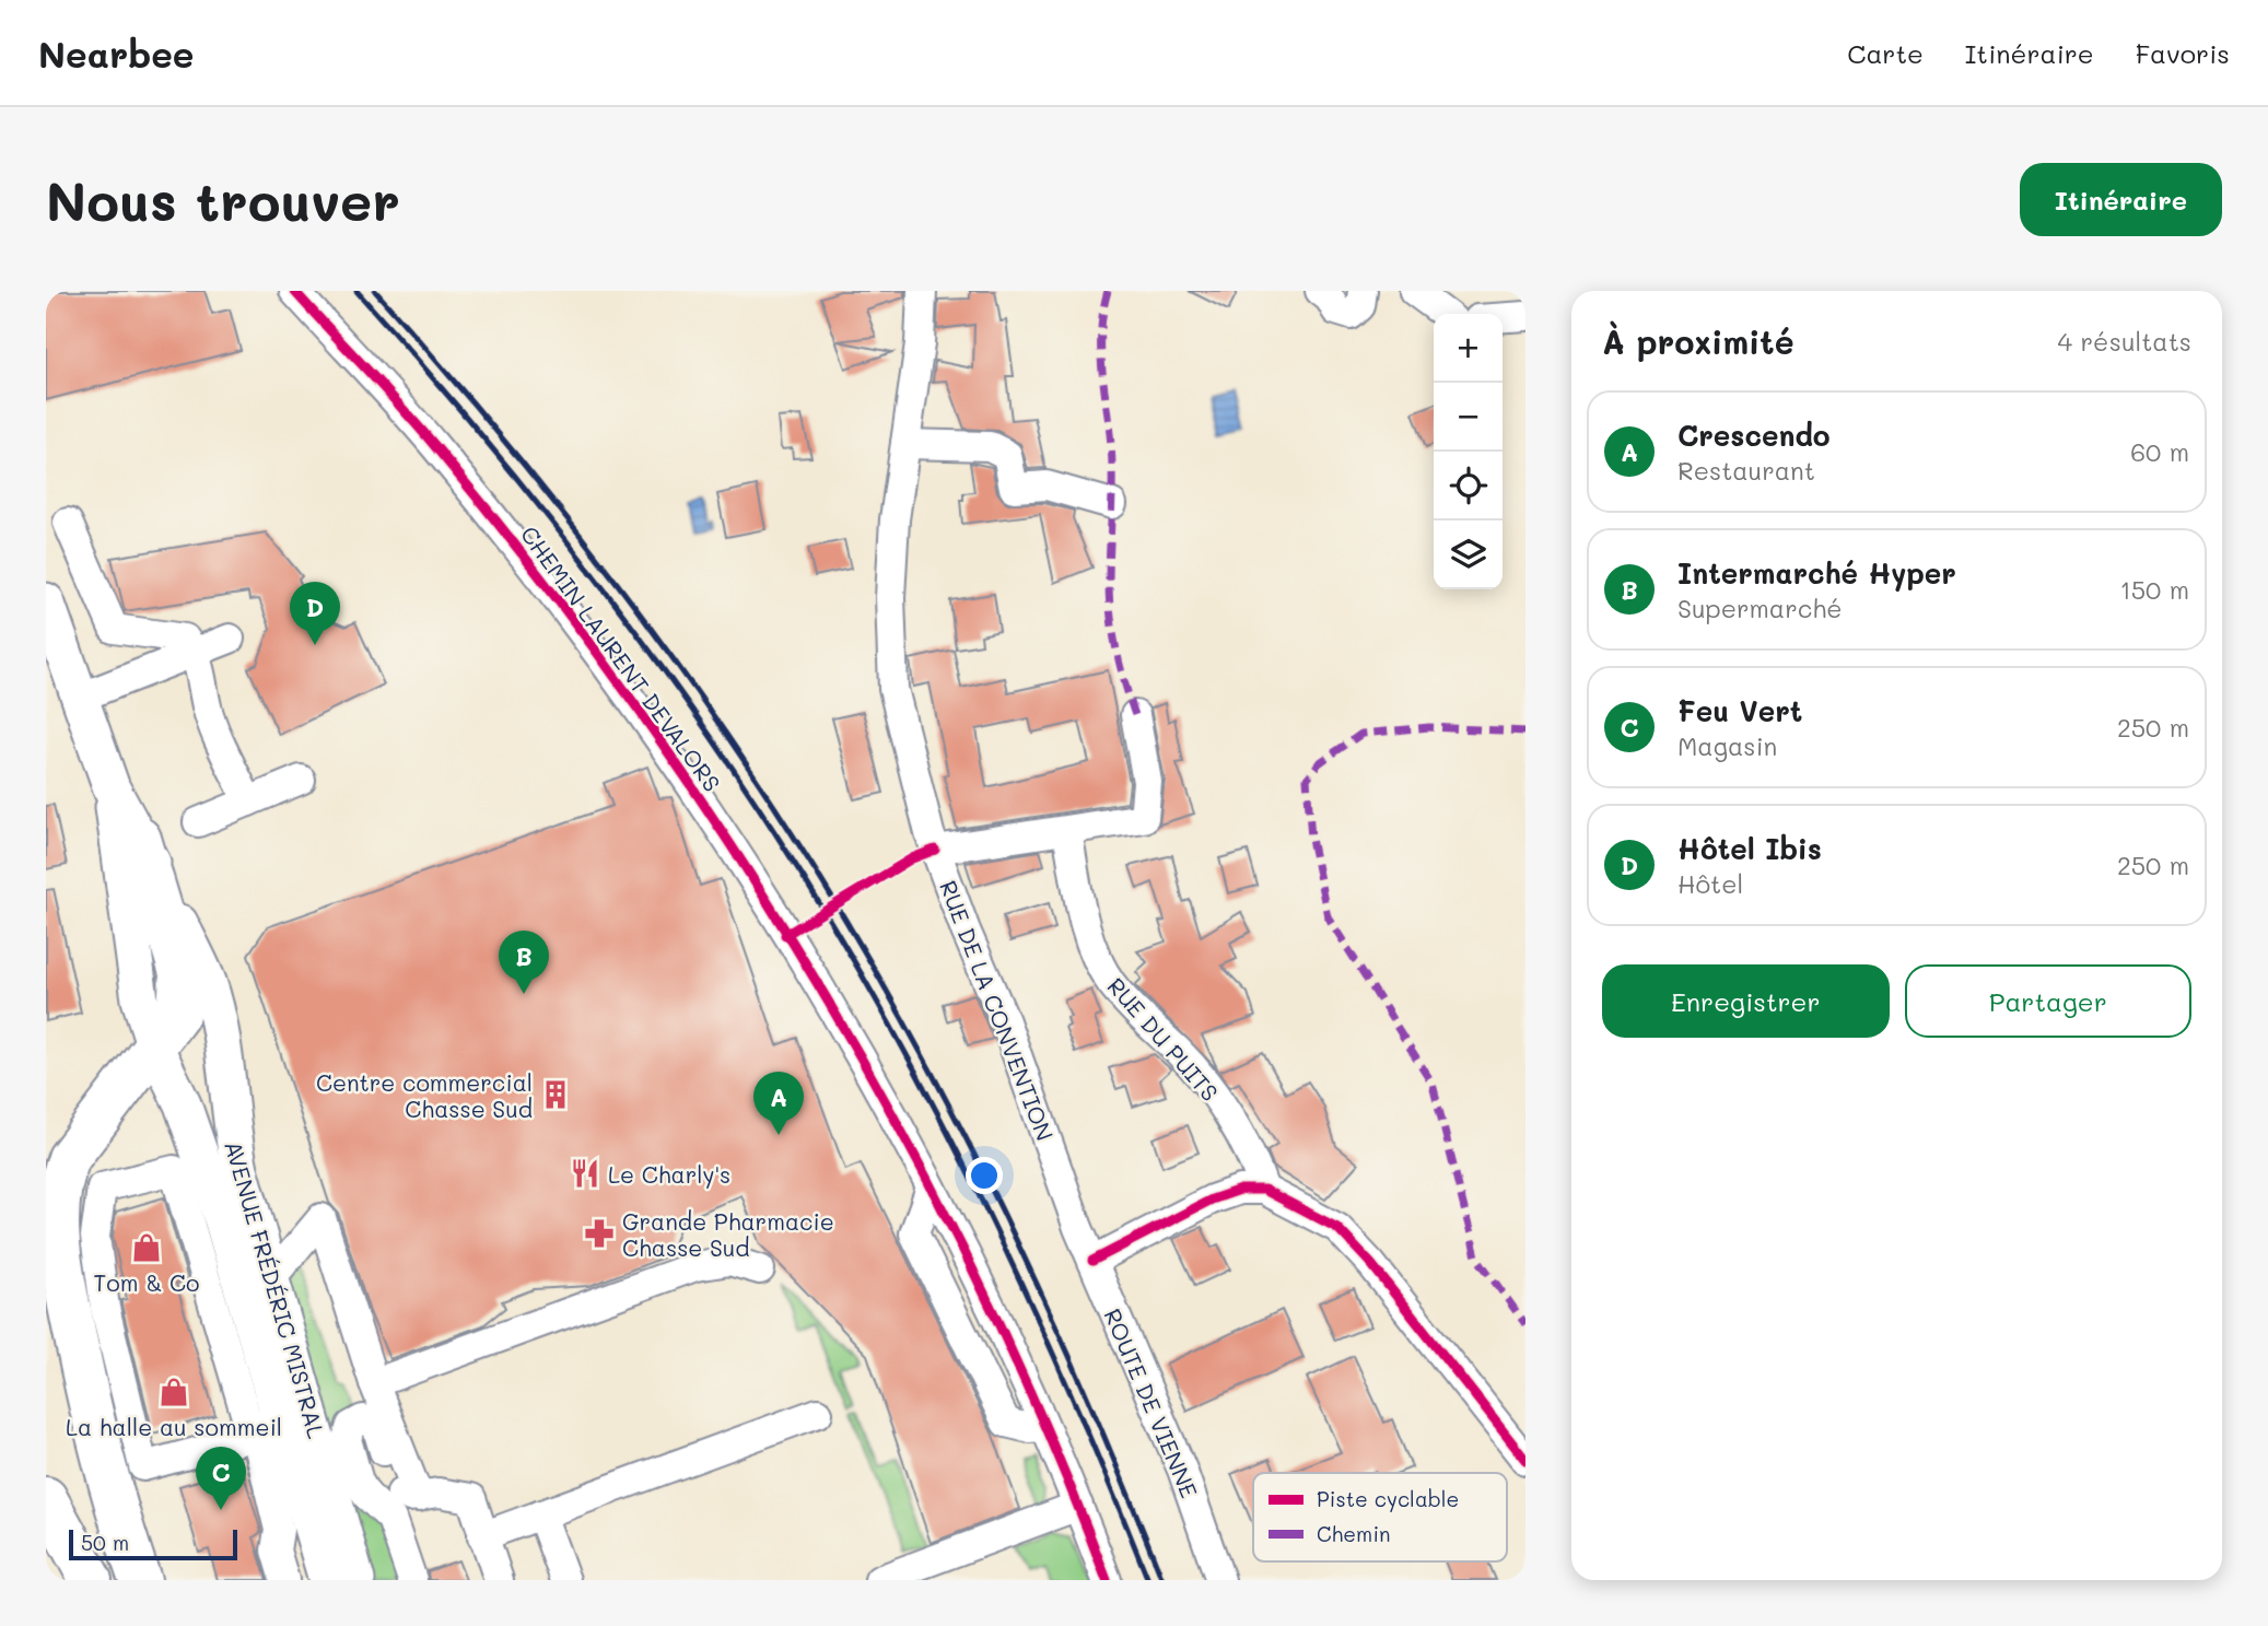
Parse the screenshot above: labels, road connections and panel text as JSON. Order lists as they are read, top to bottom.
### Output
{
  "streets": {
    "main road": ["AVENUE FRÉDÉRIC MISTRAL"],
    "street": [
      "CHEMIN LAURENT DEVALORS",
      "RUE DE LA CONVENTION",
      "RUE DU PUITS",
      "ROUTE DE VIENNE"
    ]
  },
  "crossings": [
    ["RUE DE LA CONVENTION", "ROUTE DE VIENNE"]
  ],
  "places": {
    "building": ["Centre commercial Chasse Sud"],
    "restaurant": ["Le Charly's"],
    "pharmacy": ["Grande Pharmacie Chasse Sud"],
    "shop": ["Tom & Co", "La halle au sommeil"]
  },
  "legend": ["Piste cyclable", "Chemin"],
  "scale_bar": "50 m",
  "page": {
    "header": "Nearbee",
    "nav": ["Carte", "Itinéraire", "Favoris"],
    "buttons": [
      "Itinéraire",
      ["Enregistrer", "Partager"]
    ],
    "title": "Nous trouver",
    "heading": ["À proximité", "4 résultats"],
    "map_buttons": ["+", "−"],
    "list": [
      {
        "mark": "A",
        "name": "Crescendo",
        "note": "Restaurant",
        "value": "60 m"
      },
      {
        "mark": "B",
        "name": "Intermarché Hyper",
        "note": "Supermarché",
        "value": "150 m"
      },
      {
        "mark": "C",
        "name": "Feu Vert",
        "note": "Magasin",
        "value": "250 m"
      },
      {
        "mark": "D",
        "name": "Hôtel Ibis",
        "note": "Hôtel",
        "value": "250 m"
      }
    ],
    "pins": [
      "D",
      "B",
      "A",
      "C"
    ],
    "scale": "50 m"
  }
}
